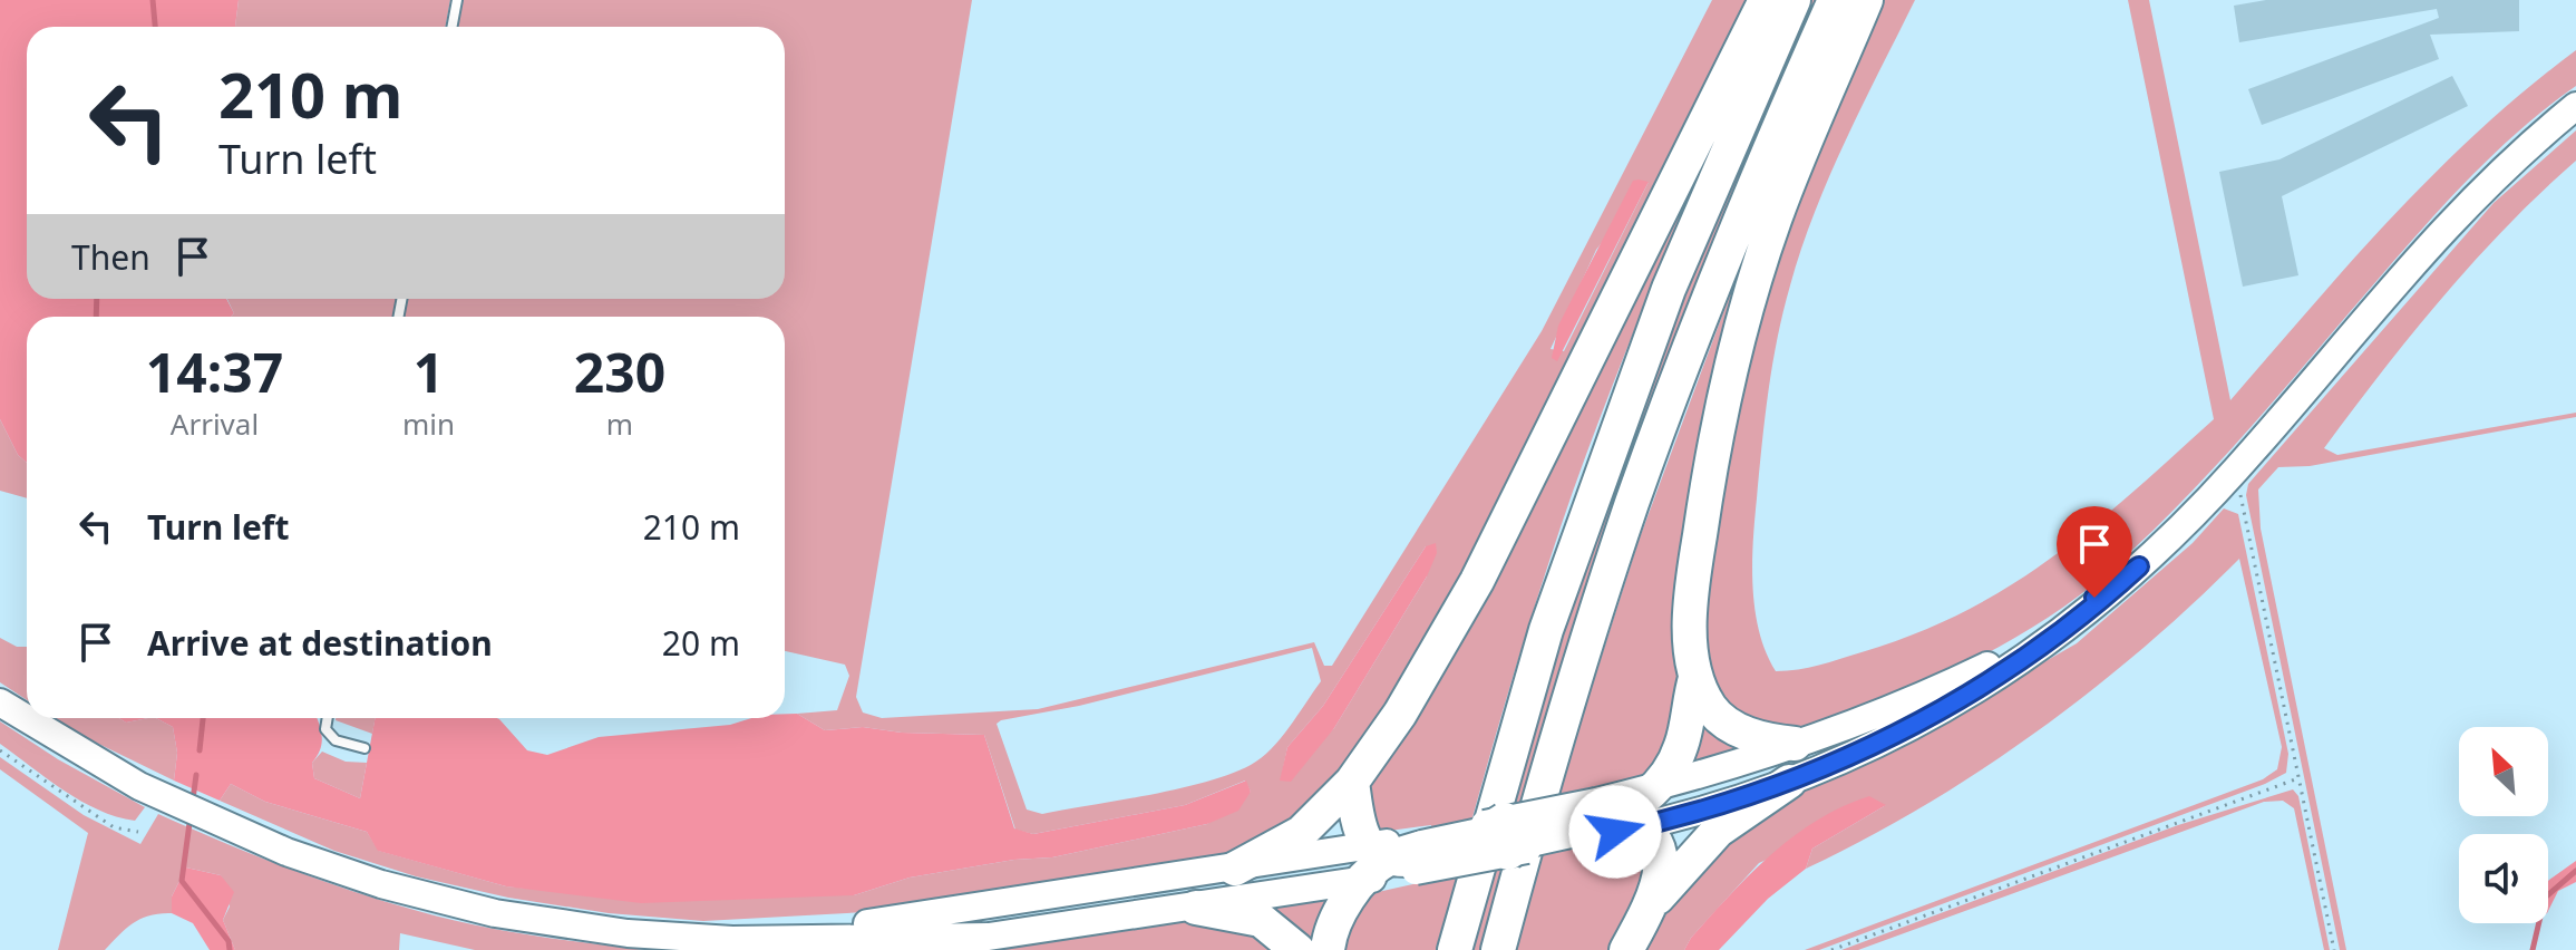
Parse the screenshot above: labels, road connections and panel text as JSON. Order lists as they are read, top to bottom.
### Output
{
  "north": "top left",
  "page": {
    "turn": ["210 m", "Turn left"],
    "then": "Then",
    "eta": [
      "14:37",
      "Arrival",
      "1",
      "min",
      "230",
      "m"
    ],
    "list": [
      {
        "name": "Turn left",
        "value": "210 m"
      },
      {
        "name": "Arrive at destination",
        "value": "20 m"
      }
    ]
  }
}
